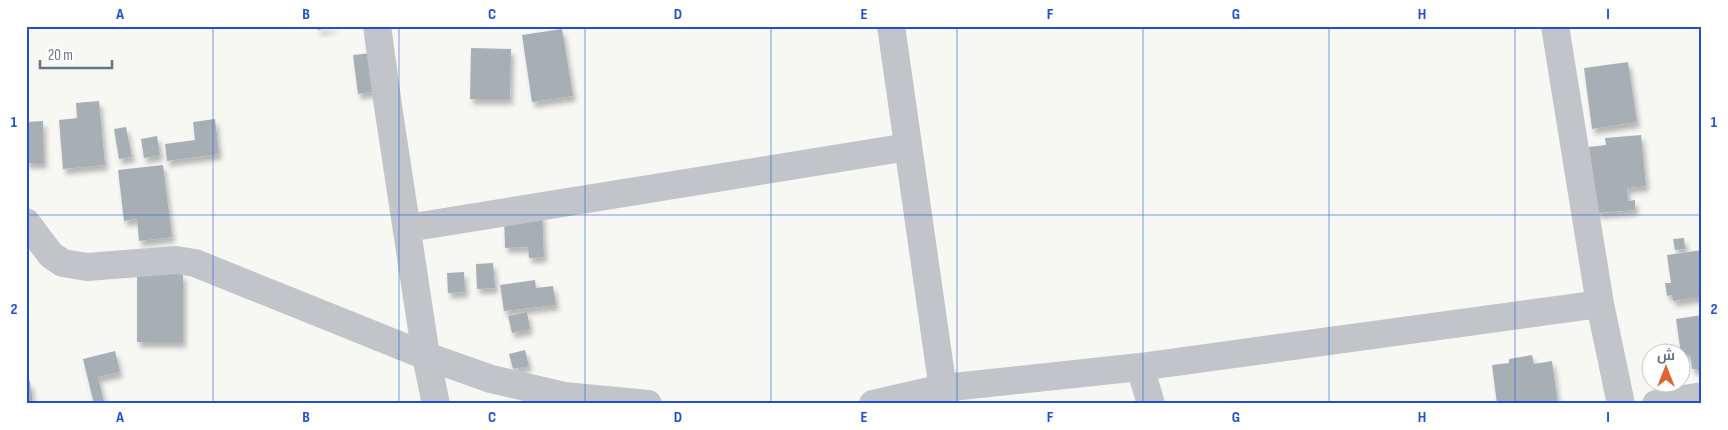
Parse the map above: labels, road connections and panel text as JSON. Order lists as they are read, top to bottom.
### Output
{
  "scale_bar": "20 m",
  "north": "top",
  "grid": {
    "columns": [
      "A",
      "B",
      "C",
      "D",
      "E",
      "F",
      "G",
      "H",
      "I"
    ],
    "rows": ["1", "2"]
  }
}
